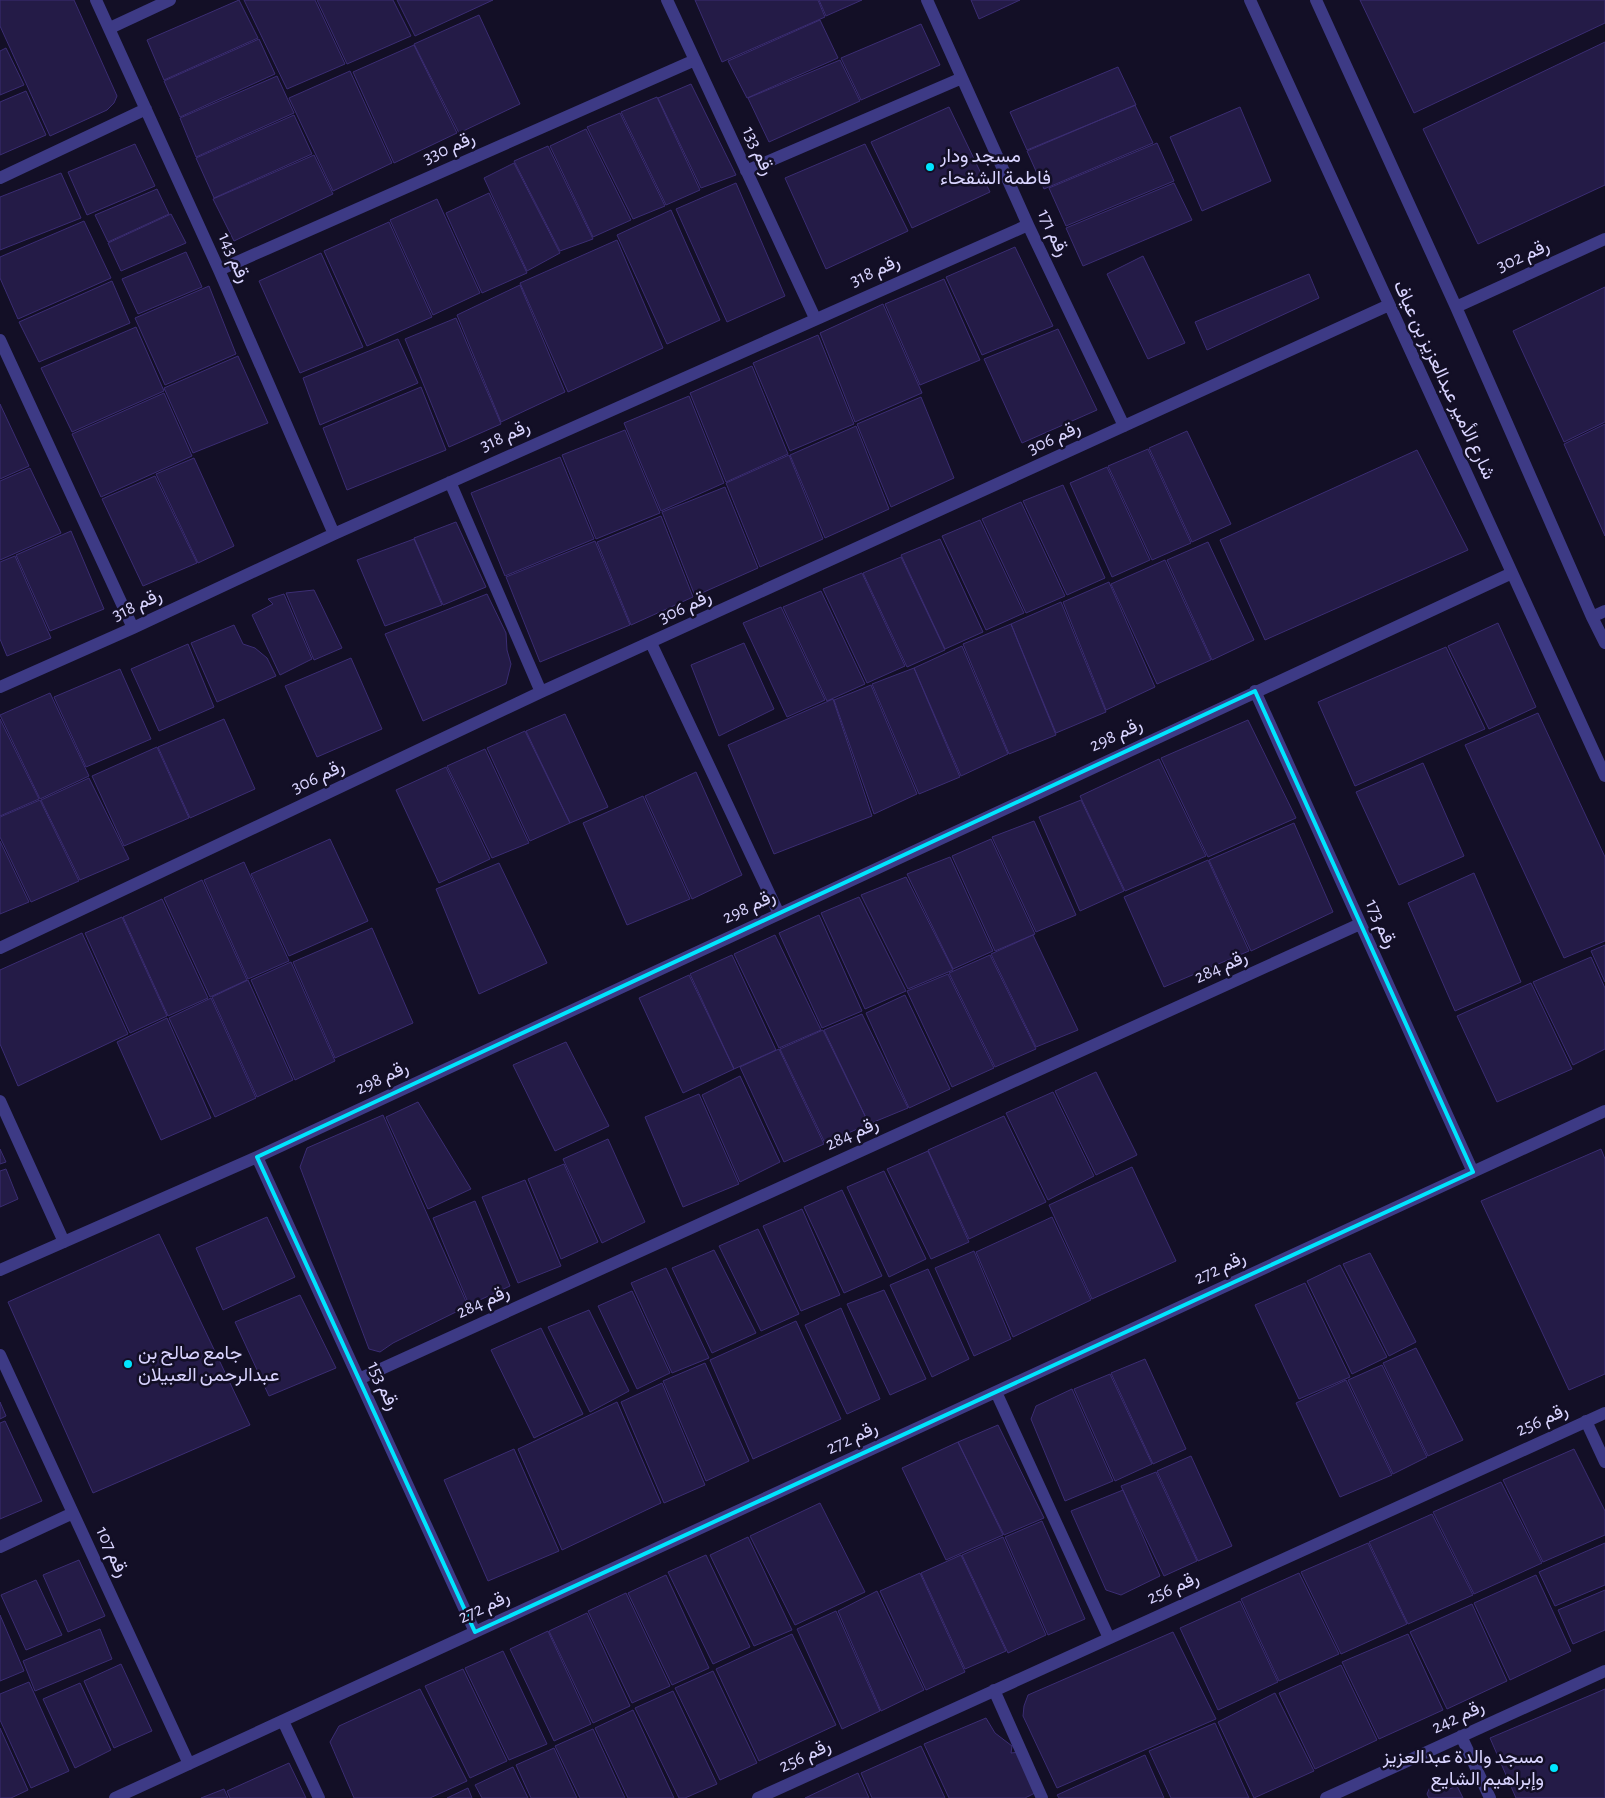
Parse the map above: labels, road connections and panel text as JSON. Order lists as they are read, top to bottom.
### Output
{
  "streets": {
    "street": [
      "رقم 330",
      "رقم 133",
      "رقم 171",
      "رقم 302",
      "رقم 143",
      "رقم 318",
      "شارع الأمير عبدالعزيز بن عياف",
      "رقم 306",
      "رقم 298",
      "رقم 173",
      "رقم 284",
      "رقم 272",
      "رقم 153",
      "رقم 256",
      "رقم 107",
      "رقم 242"
    ]
  },
  "crossings": [
    ["رقم 330", "رقم 133"],
    ["رقم 330", "رقم 143"],
    ["رقم 133", "رقم 318"],
    ["رقم 171", "رقم 318"],
    ["رقم 171", "رقم 306"],
    ["رقم 302", "شارع الأمير عبدالعزيز بن عياف"],
    ["رقم 143", "رقم 318"],
    ["شارع الأمير عبدالعزيز بن عياف", "رقم 306"],
    ["شارع الأمير عبدالعزيز بن عياف", "رقم 298"],
    ["رقم 298", "رقم 173"],
    ["رقم 298", "رقم 153"],
    ["رقم 173", "رقم 284"],
    ["رقم 173", "رقم 272"],
    ["رقم 284", "رقم 153"],
    ["رقم 272", "رقم 153"],
    ["رقم 272", "رقم 107"]
  ],
  "places": ["مسجد ودار فاطمة الشقحاء", "جامع صالح بن عبدالرحمن العبيلان", "مسجد والدة عبدالعزيز وإبراهيم الشايع"]
}
